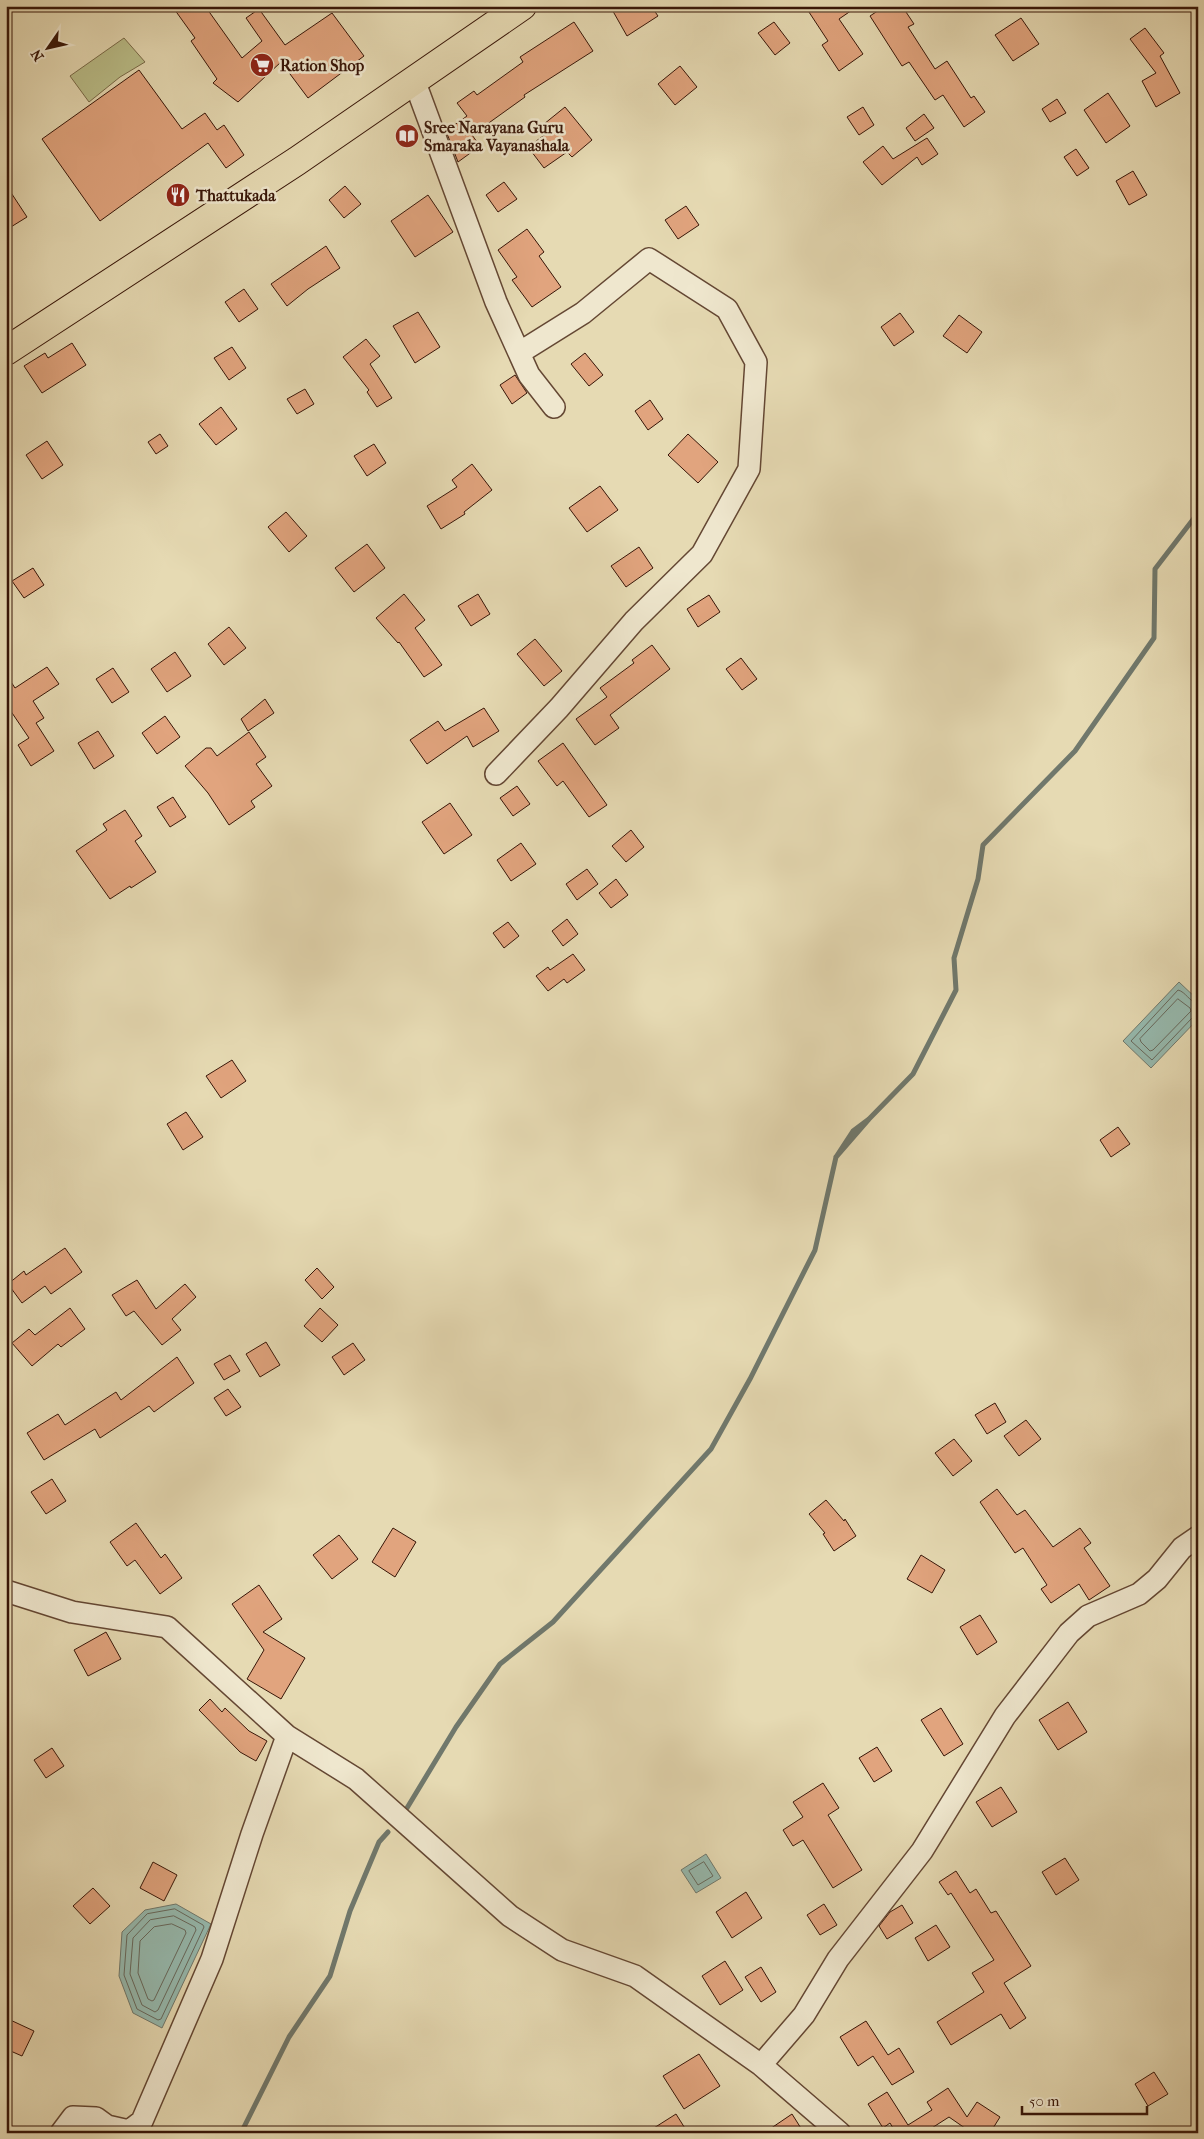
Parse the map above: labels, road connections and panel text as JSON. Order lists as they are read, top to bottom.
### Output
{
  "places": {
    "supermarket": ["Ration Shop"],
    "library": ["Sree Narayana Guru Smaraka Vayanashala"],
    "restaurant": ["Thattukada"]
  },
  "scale_bar": "50 m",
  "north": "bottom left"
}
